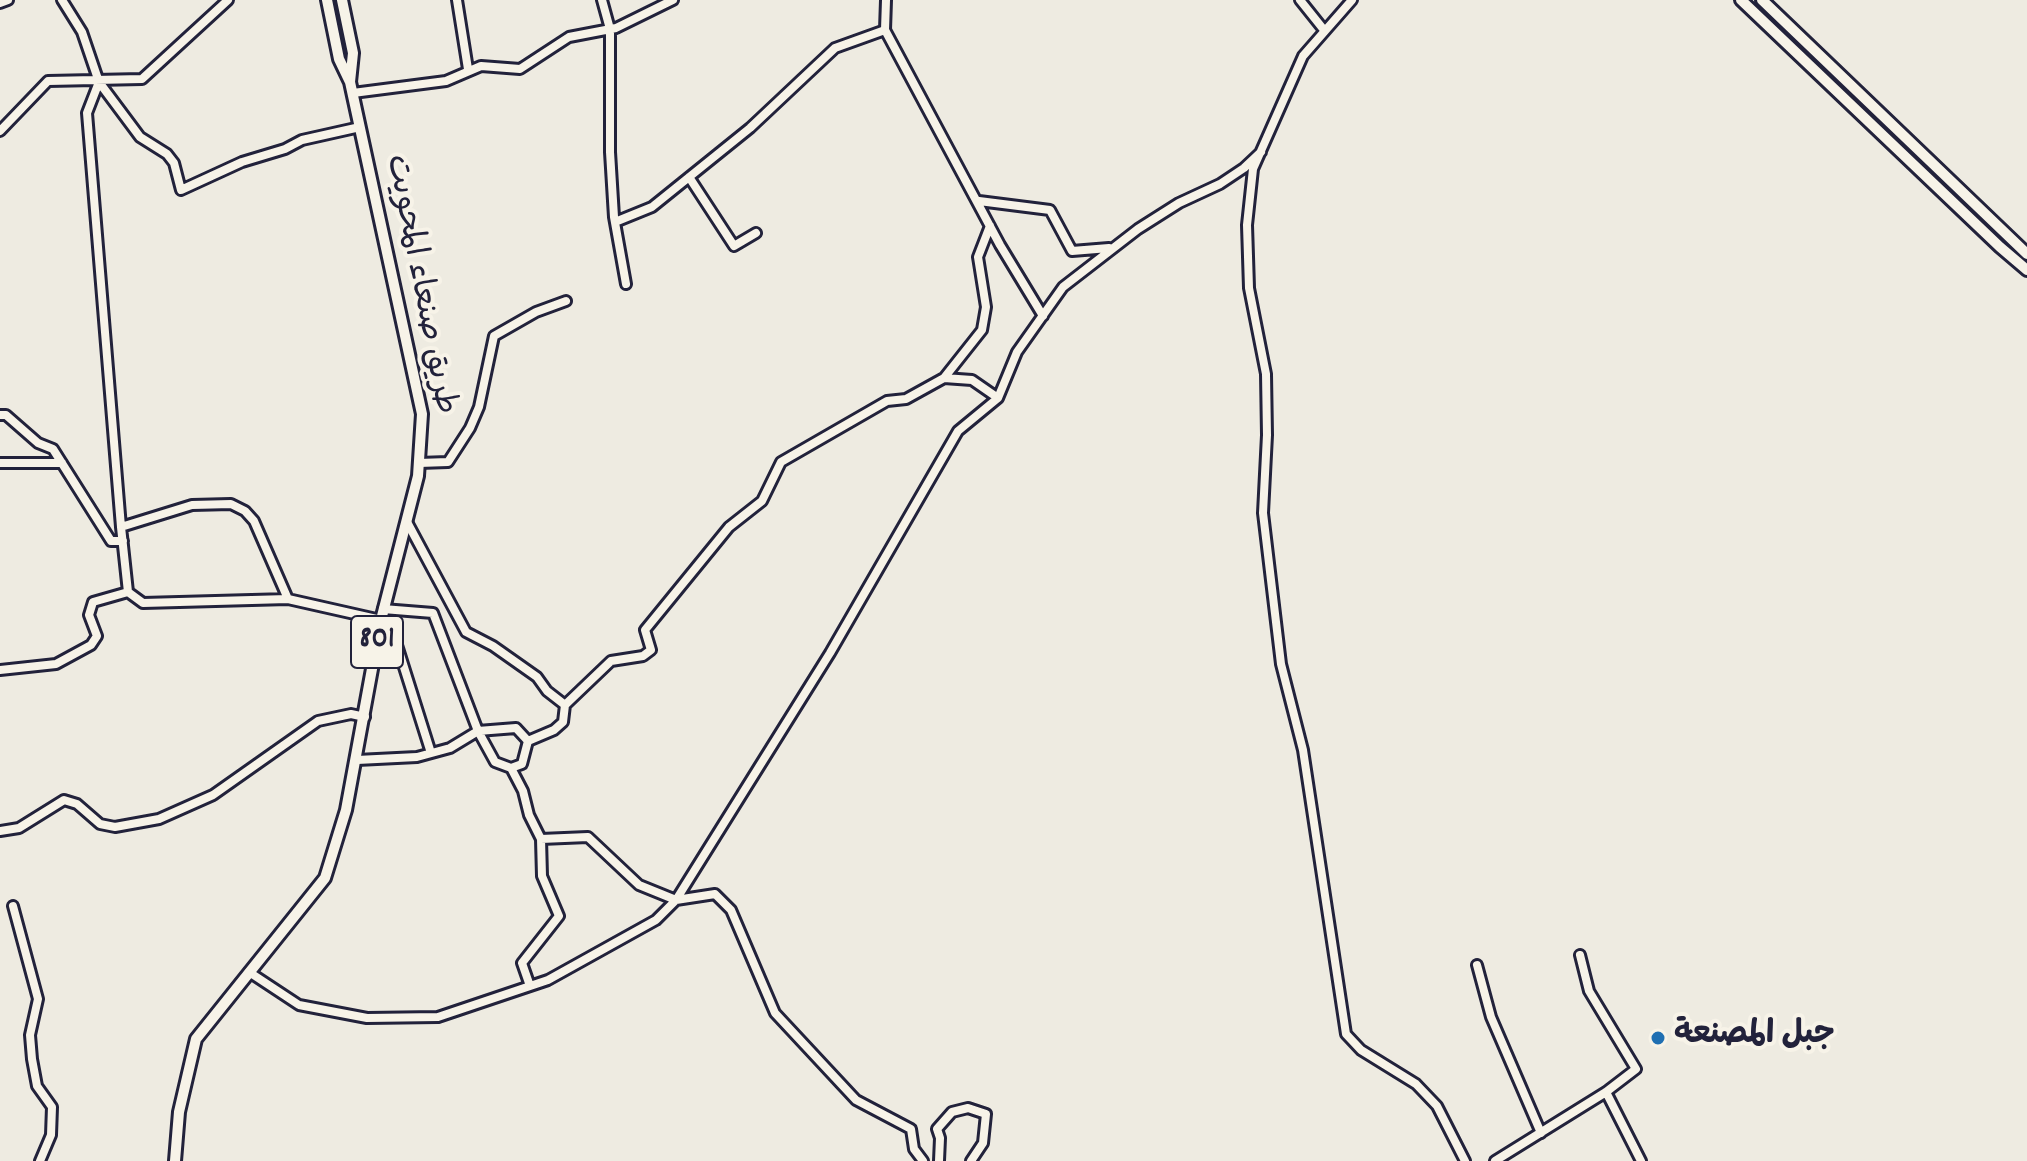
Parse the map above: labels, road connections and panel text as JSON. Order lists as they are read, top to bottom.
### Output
{
  "streets": {
    "main road": ["طريق صنعاء المحويت", "801"]
  },
  "places": ["جبل المصنعة"]
}
